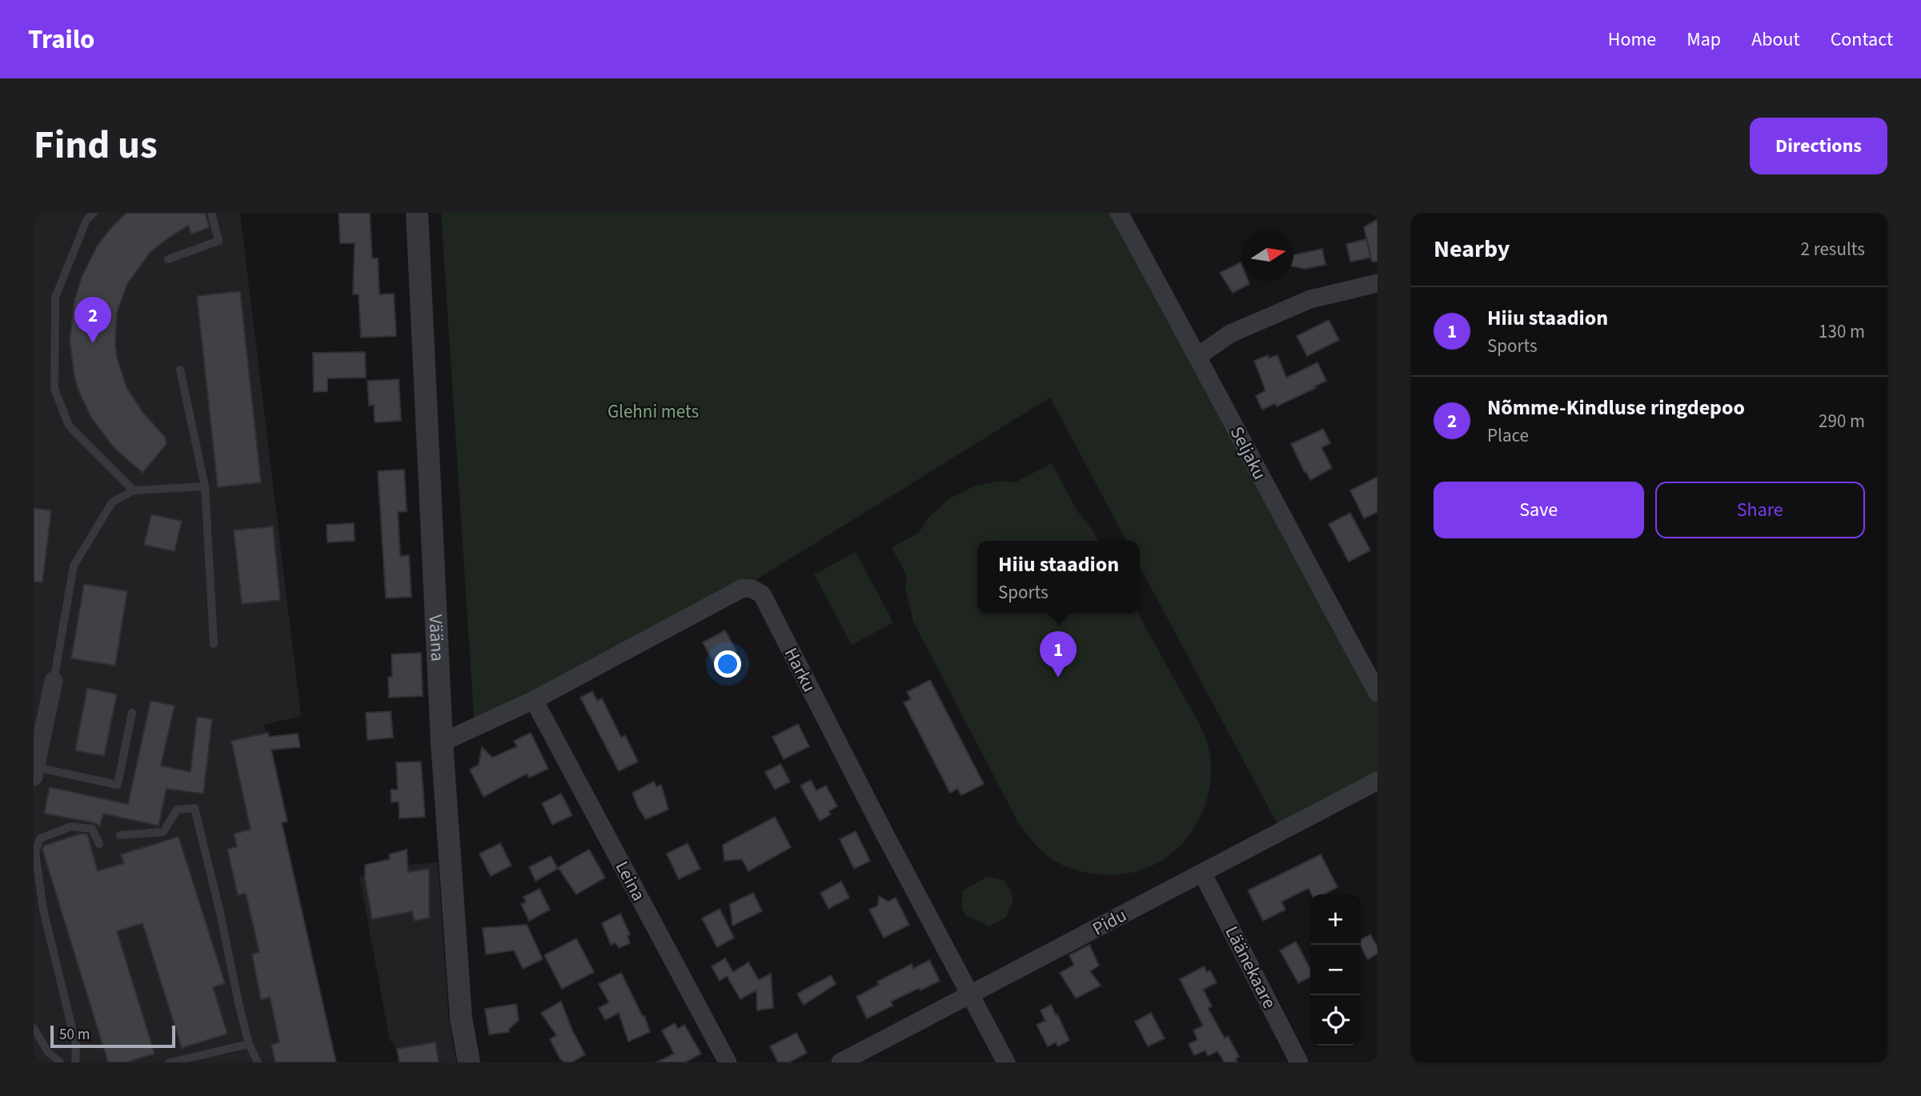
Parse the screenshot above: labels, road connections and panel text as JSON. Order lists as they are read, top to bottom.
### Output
{
  "streets": {
    "street": [
      "Seljaku",
      "Vääna",
      "Harku",
      "Leina",
      "Pidu",
      "Läänekaare"
    ]
  },
  "crossings": [
    ["Vääna", "Harku"],
    ["Harku", "Leina"],
    ["Harku", "Pidu"],
    ["Pidu", "Läänekaare"]
  ],
  "parks": ["Glehni mets"],
  "scale_bar": "50 m",
  "north": "right",
  "page": {
    "header": "Trailo",
    "nav": [
      "Home",
      "Map",
      "About",
      "Contact"
    ],
    "title": "Find us",
    "buttons": [
      "Directions",
      ["Save", "Share"]
    ],
    "heading": ["Nearby", "2 results"],
    "list": [
      {
        "mark": "1",
        "name": "Hiiu staadion",
        "note": "Sports",
        "value": "130 m"
      },
      {
        "mark": "2",
        "name": "Nõmme-Kindluse ringdepoo",
        "note": "Place",
        "value": "290 m"
      }
    ],
    "pins": ["2", "1"],
    "popup": ["Hiiu staadion", "Sports"],
    "map_buttons": ["+", "−"],
    "scale": "50 m"
  }
}
